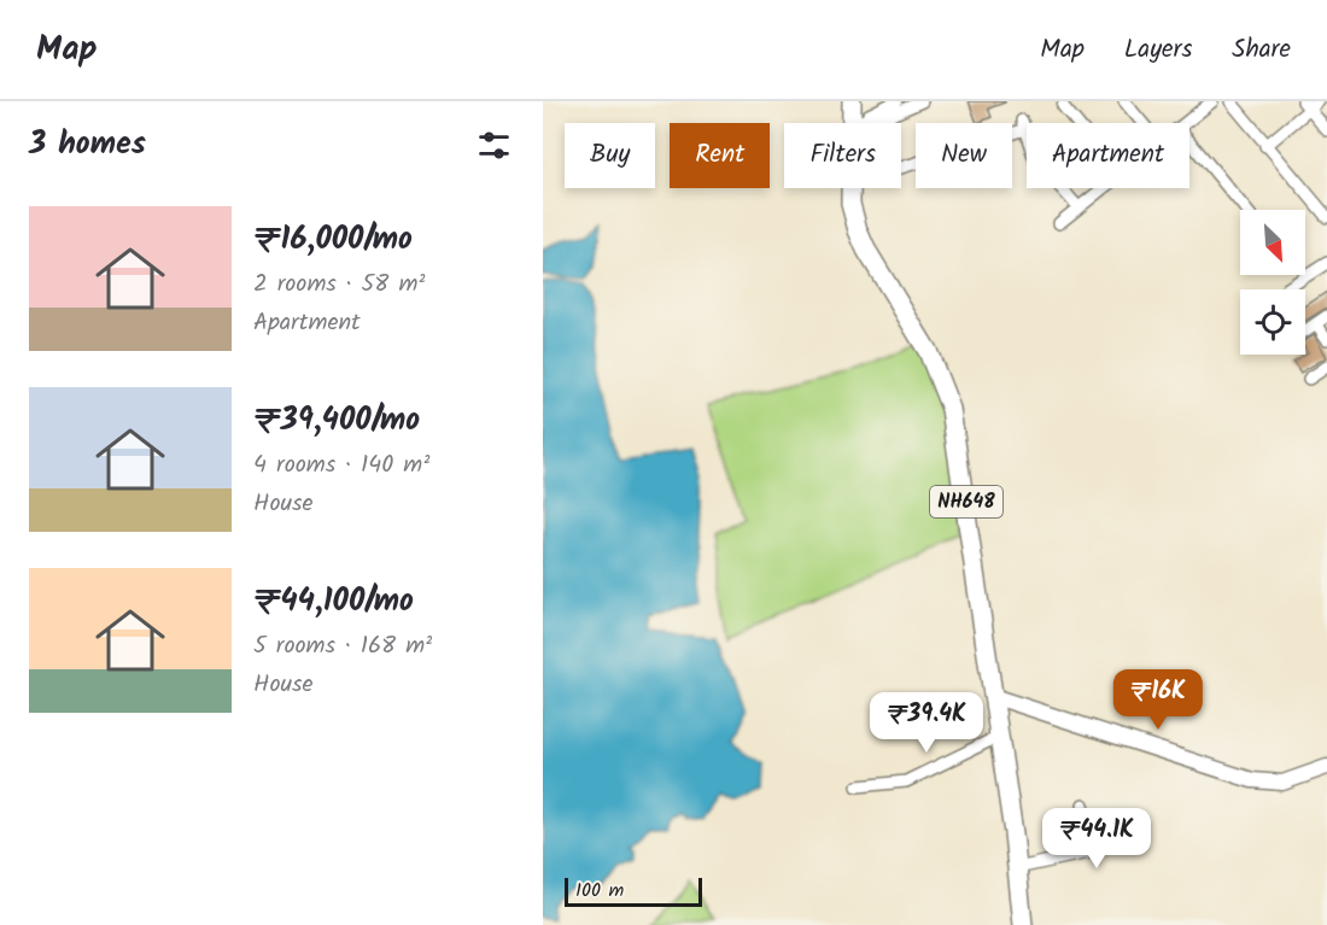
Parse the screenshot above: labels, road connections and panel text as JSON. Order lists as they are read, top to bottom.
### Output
{
  "streets": {
    "highway": ["NH648"]
  },
  "scale_bar": "100 m",
  "north": "bottom right",
  "page": {
    "header": "Map",
    "nav": ["Map", "Layers", "Share"],
    "heading": "3 homes",
    "chip": [
      "Buy",
      "Rent",
      "Filters",
      "New",
      "Apartment"
    ],
    "list": [
      {
        "name": "₹16,000/mo",
        "note": "2 rooms · 58 m² · Apartment"
      },
      {
        "name": "₹39,400/mo",
        "note": "4 rooms · 140 m² · House"
      },
      {
        "name": "₹44,100/mo",
        "note": "5 rooms · 168 m² · House"
      }
    ],
    "price": ["₹16K", "₹39.4K", "₹44.1K"],
    "scale": "100 m"
  }
}
